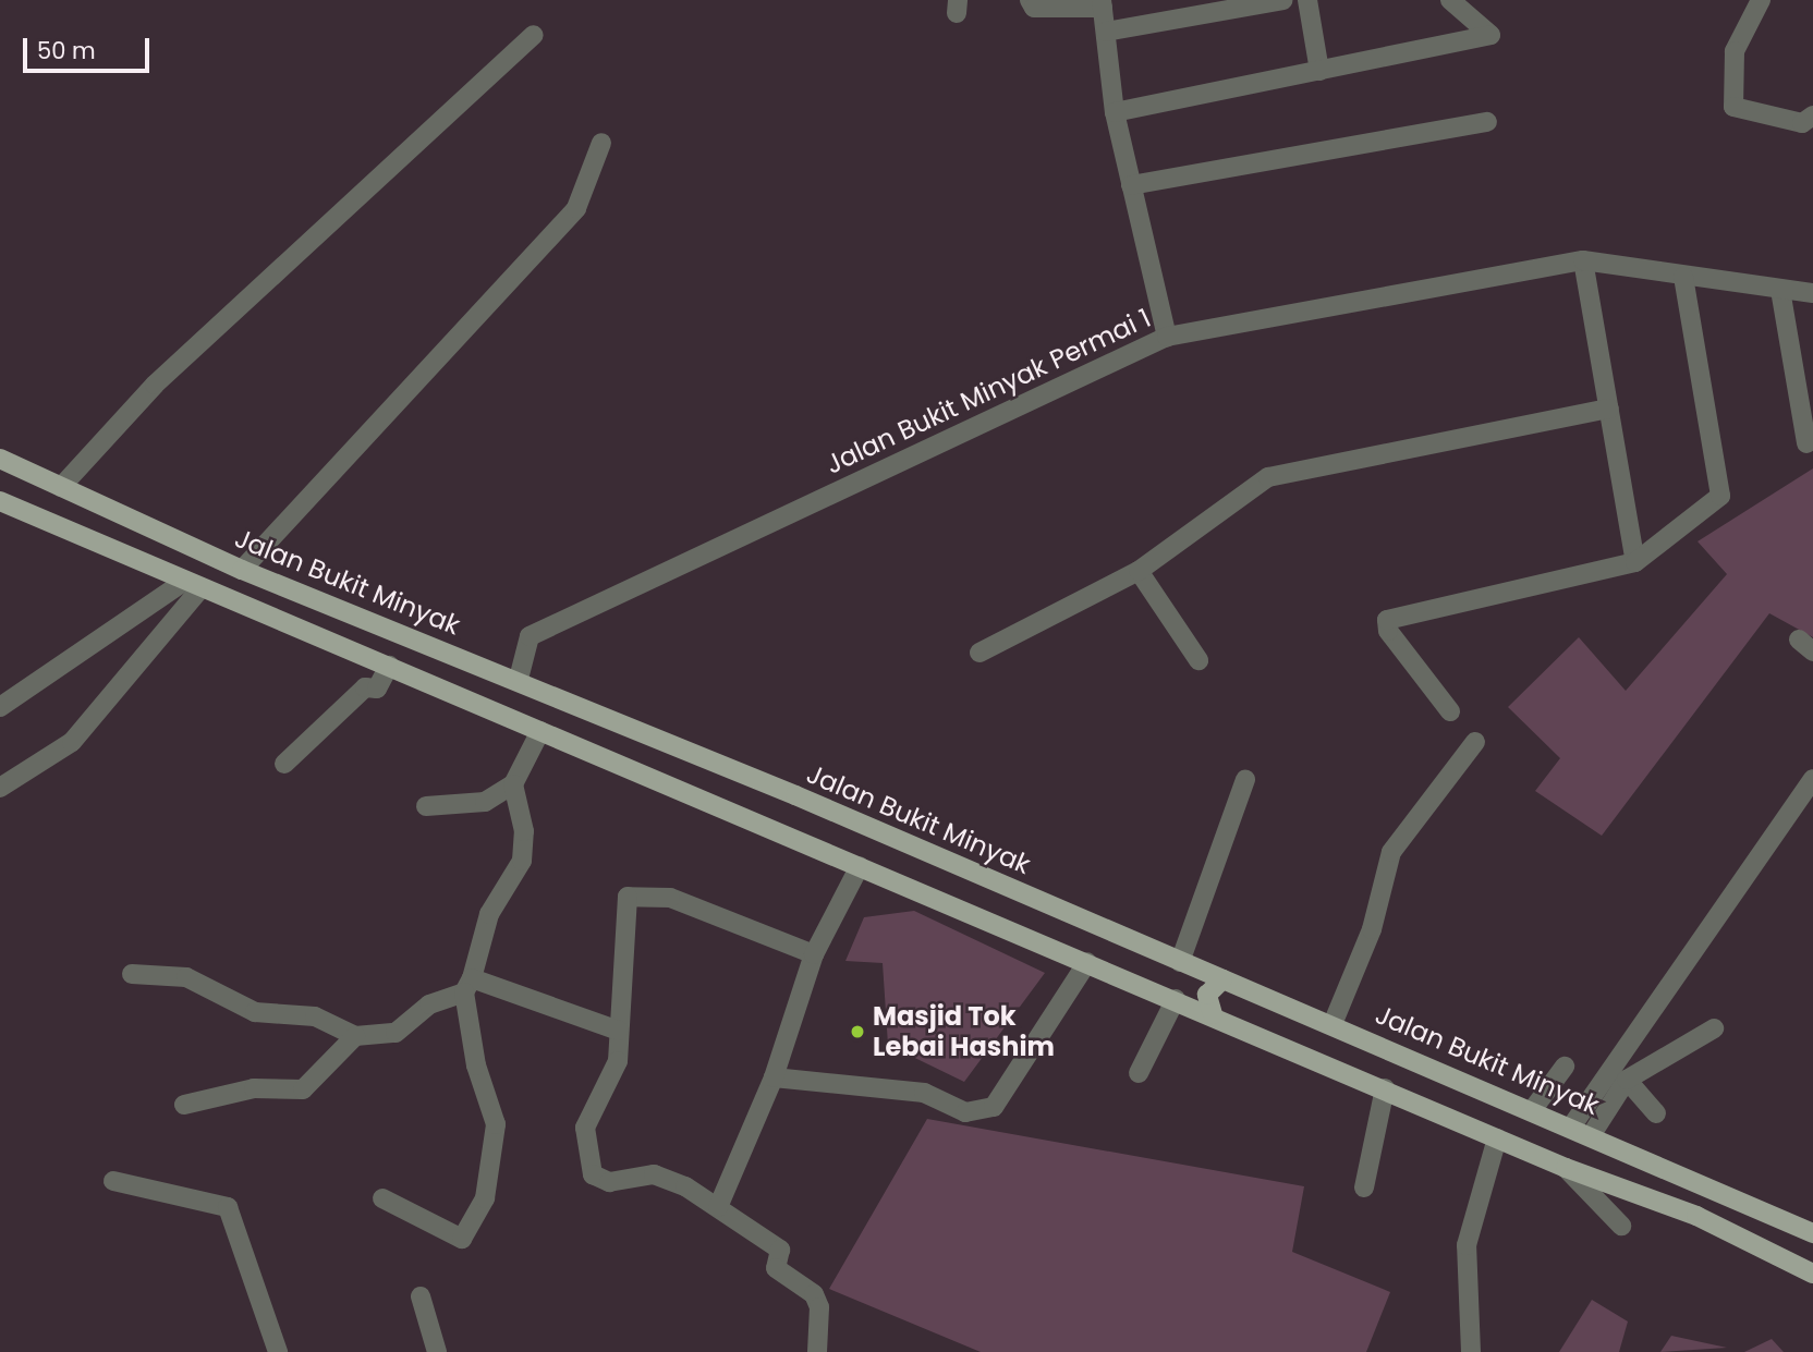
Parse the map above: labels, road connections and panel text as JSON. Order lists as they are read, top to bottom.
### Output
{
  "streets": {
    "main road": ["Jalan Bukit Minyak"],
    "street": ["Jalan Bukit Minyak Permai 1"]
  },
  "crossings": [
    ["Jalan Bukit Minyak Permai 1", "Jalan Bukit Minyak"]
  ],
  "places": ["Masjid Tok Lebai Hashim"],
  "scale_bar": "50 m"
}
